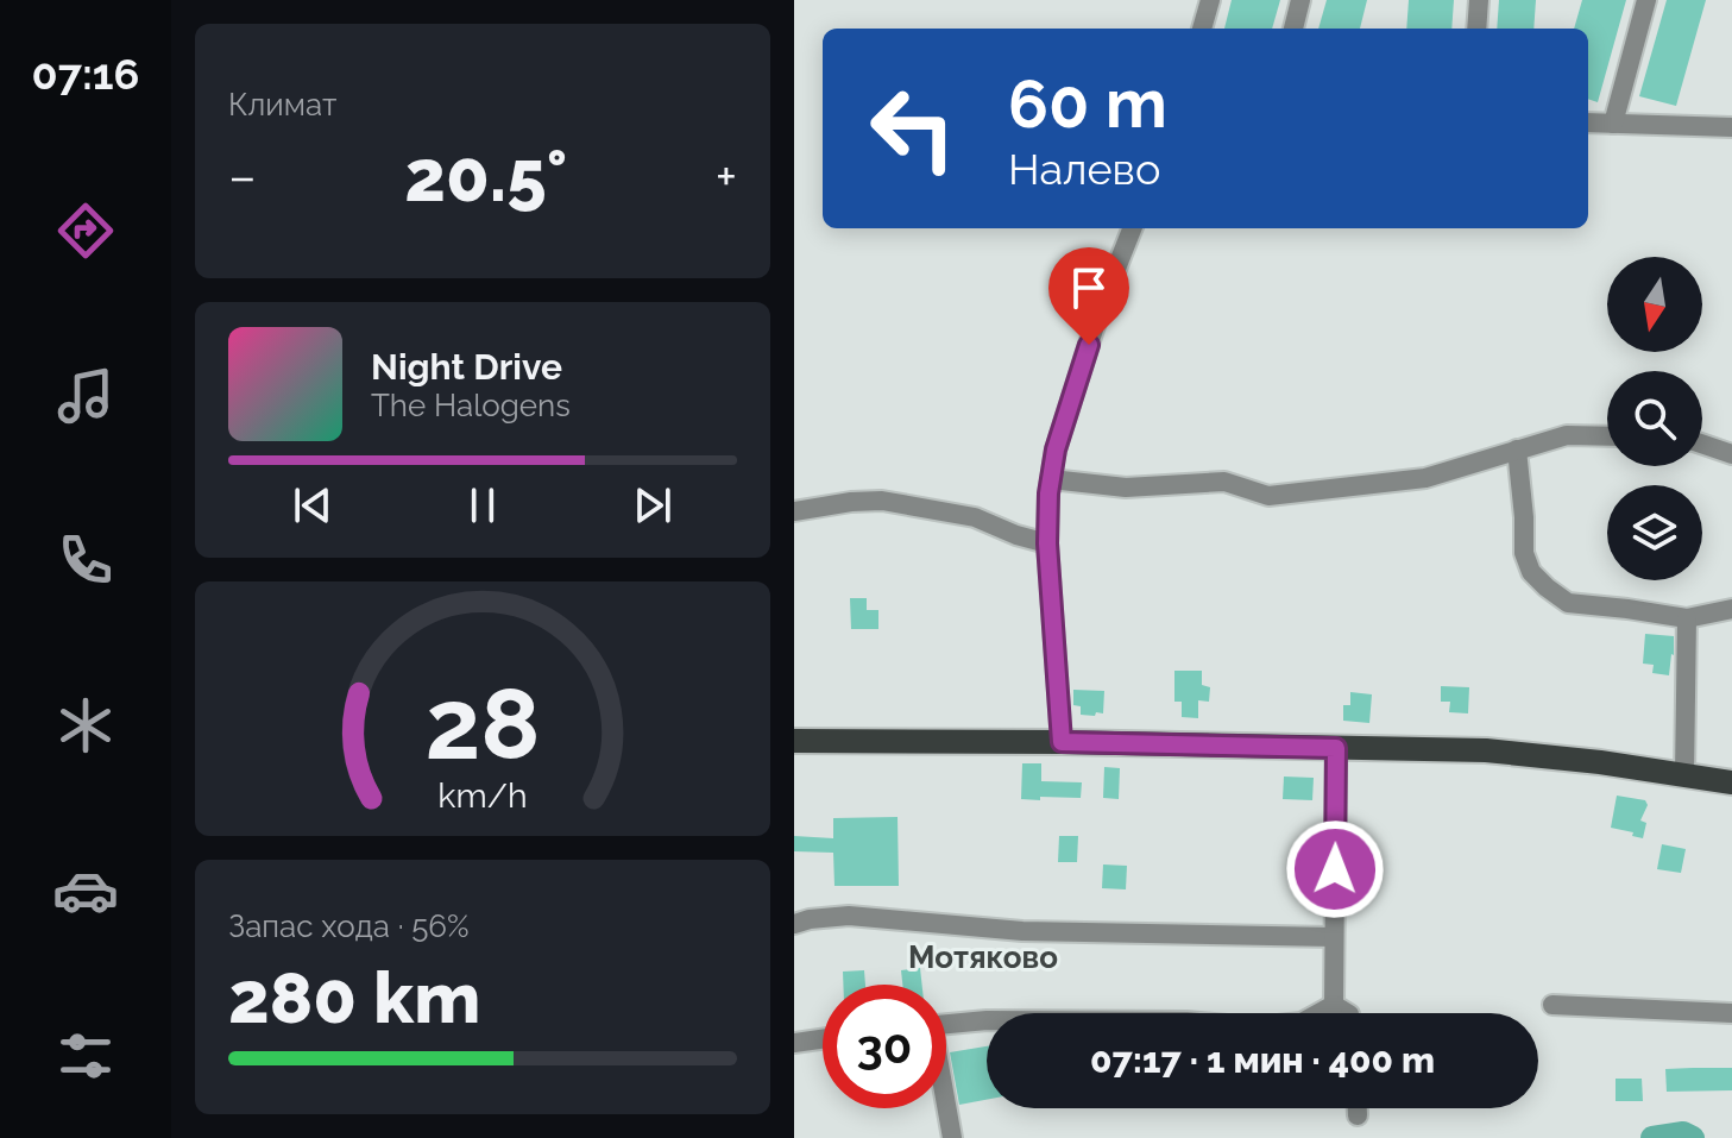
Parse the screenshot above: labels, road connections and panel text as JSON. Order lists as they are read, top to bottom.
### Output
{
  "districts": ["Мотяково"],
  "north": "bottom",
  "page": {
    "tabs": "07:16",
    "tile": [
      "Климат",
      ["Запас хода · 56%", "280 km"]
    ],
    "turn": ["60 m", "Налево"],
    "heat": ["−", "20.5°", "+"],
    "song": ["Night Drive", "The Halogens"],
    "limit": "30",
    "trip": "07:17 · 1 мин · 400 m",
    "gauge": ["28", "km/h"]
  }
}
